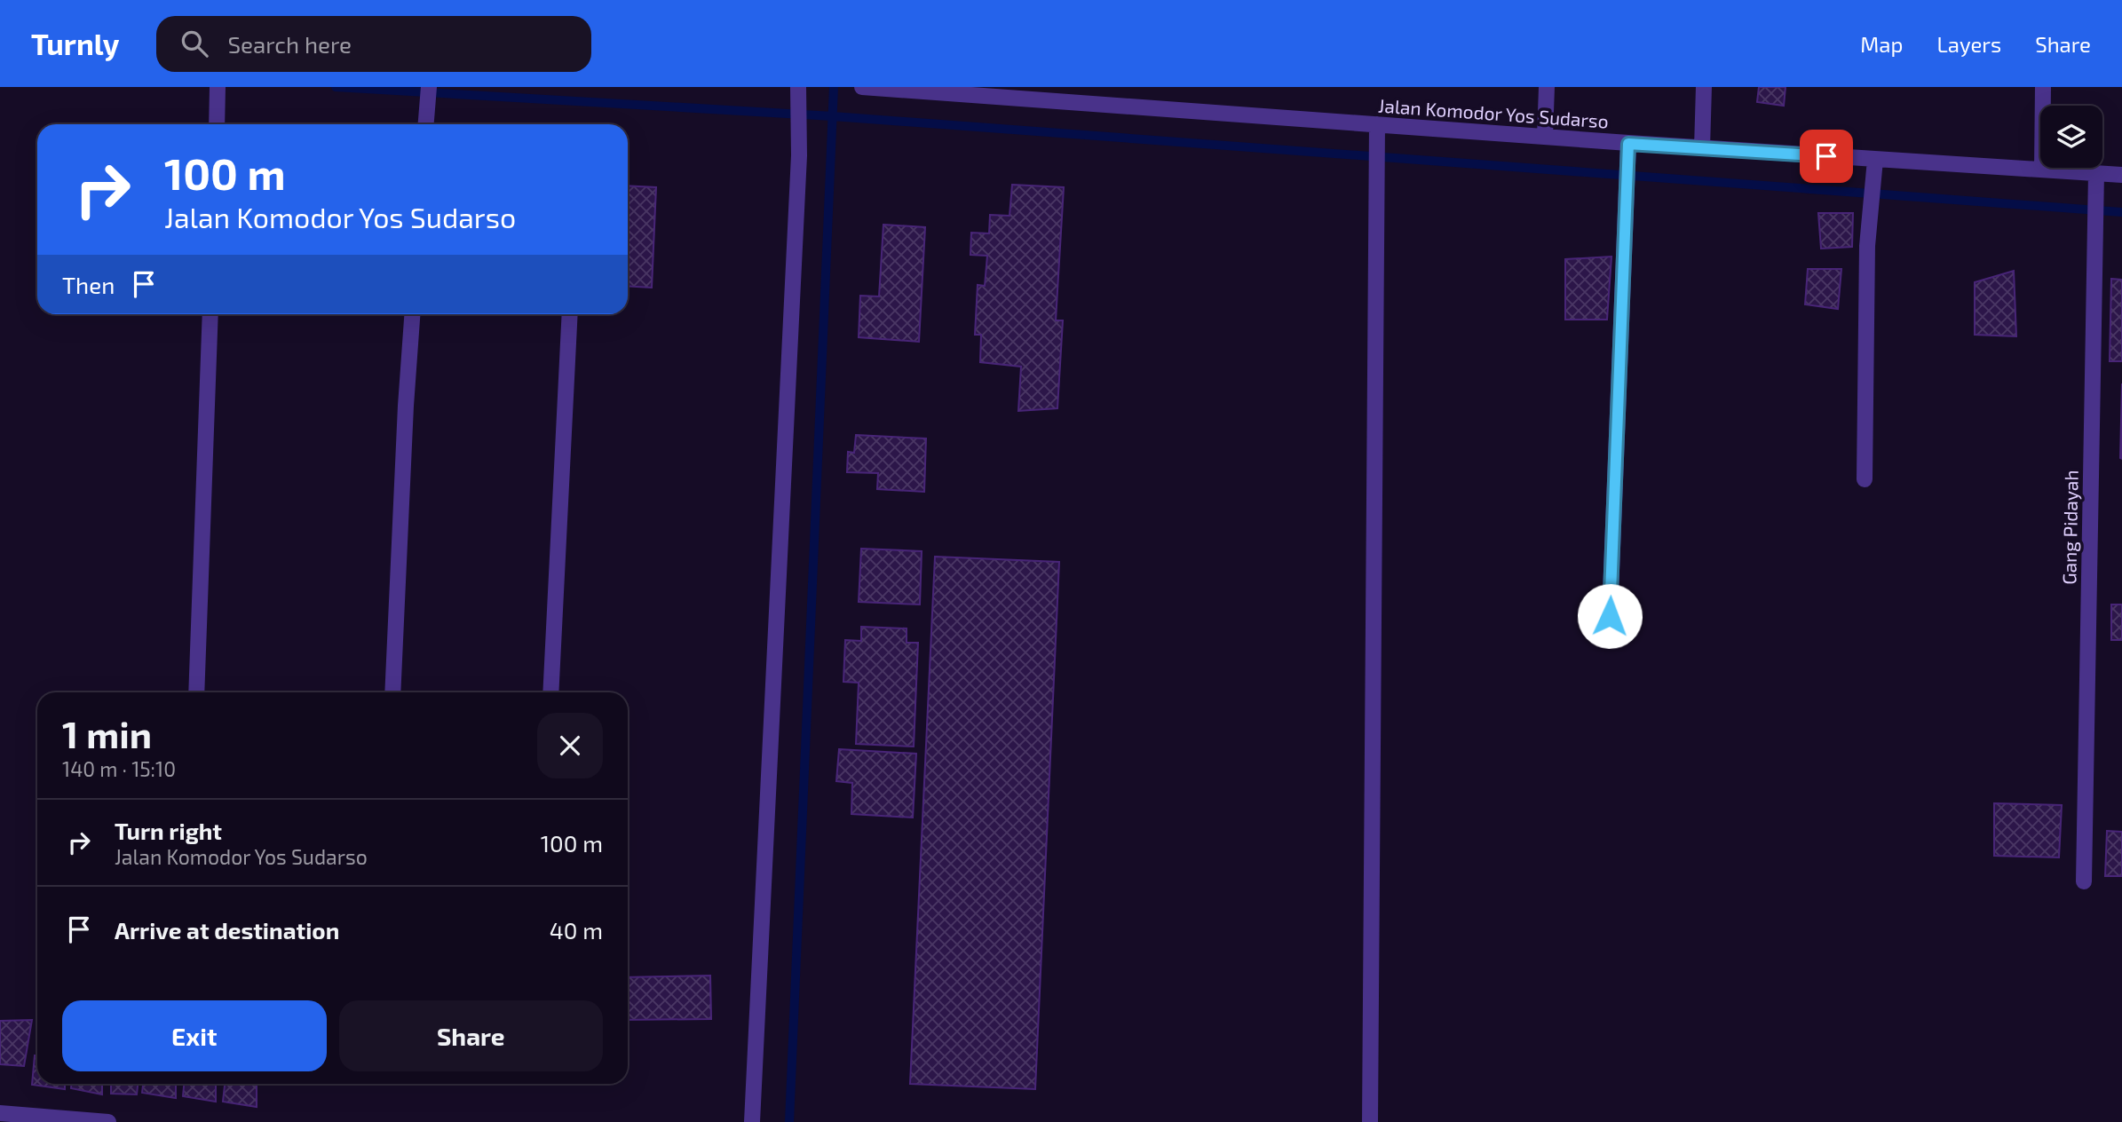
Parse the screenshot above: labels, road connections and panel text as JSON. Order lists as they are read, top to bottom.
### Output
{
  "streets": {
    "street": ["Jalan Komodor Yos Sudarso", "Gang Pidayah"]
  },
  "crossings": [
    ["Jalan Komodor Yos Sudarso", "Gang Pidayah"]
  ],
  "page": {
    "header": "Turnly",
    "search": "Search here",
    "nav": ["Map", "Layers", "Share"],
    "turn": ["100 m", "Jalan Komodor Yos Sudarso"],
    "then": "Then",
    "heading": ["1 min", "140 m · 15:10"],
    "list": [
      {
        "name": "Turn right",
        "note": "Jalan Komodor Yos Sudarso",
        "value": "100 m"
      },
      {
        "name": "Arrive at destination",
        "value": "40 m"
      }
    ],
    "buttons": ["Exit", "Share"]
  }
}
